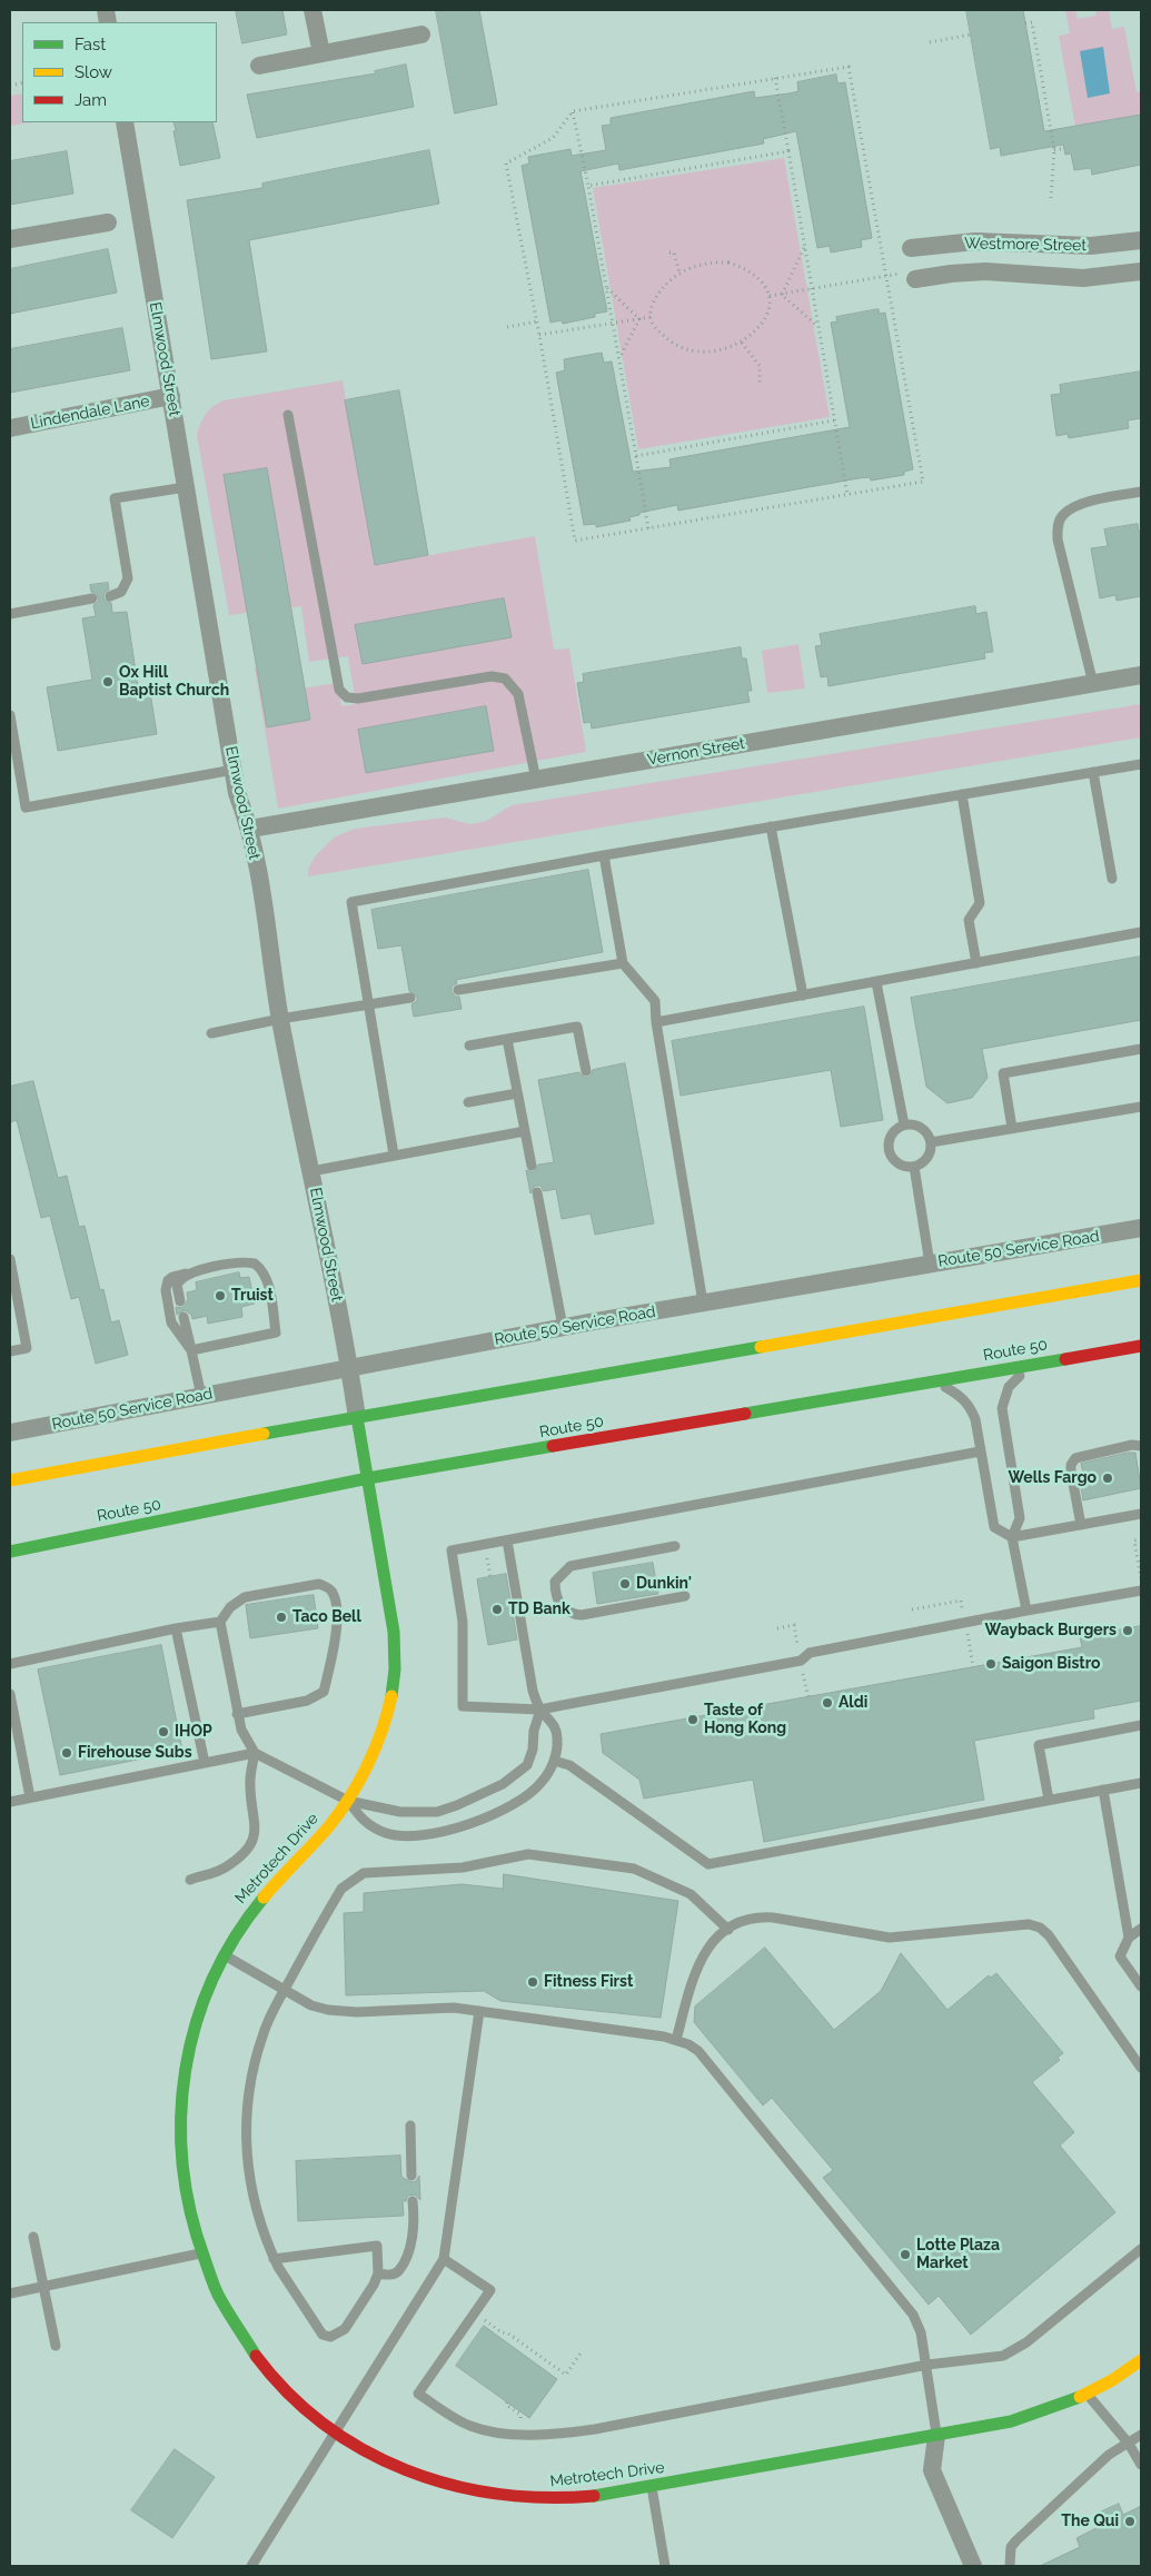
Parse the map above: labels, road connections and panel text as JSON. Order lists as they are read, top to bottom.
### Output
{
  "streets": {
    "main road": ["Route 50", "Metrotech Drive"],
    "street": [
      "Westmore Street",
      "Elmwood Street",
      "Lindendale Lane",
      "Vernon Street",
      "Route 50 Service Road"
    ]
  },
  "crossings": [
    ["Elmwood Street", "Lindendale Lane"],
    ["Elmwood Street", "Vernon Street"],
    ["Elmwood Street", "Route 50 Service Road"],
    ["Elmwood Street", "Metrotech Drive"],
    ["Route 50", "Metrotech Drive"]
  ],
  "places": [
    "Ox Hill Baptist Church",
    "Truist",
    "Wells Fargo",
    "Dunkin'",
    "TD Bank",
    "Taco Bell",
    "Wayback Burgers",
    "Saigon Bistro",
    "Aldi",
    "Taste of Hong Kong",
    "IHOP",
    "Firehouse Subs",
    "Fitness First",
    "Lotte Plaza Market",
    "The Qui"
  ],
  "legend": ["Fast", "Slow", "Jam"]
}
